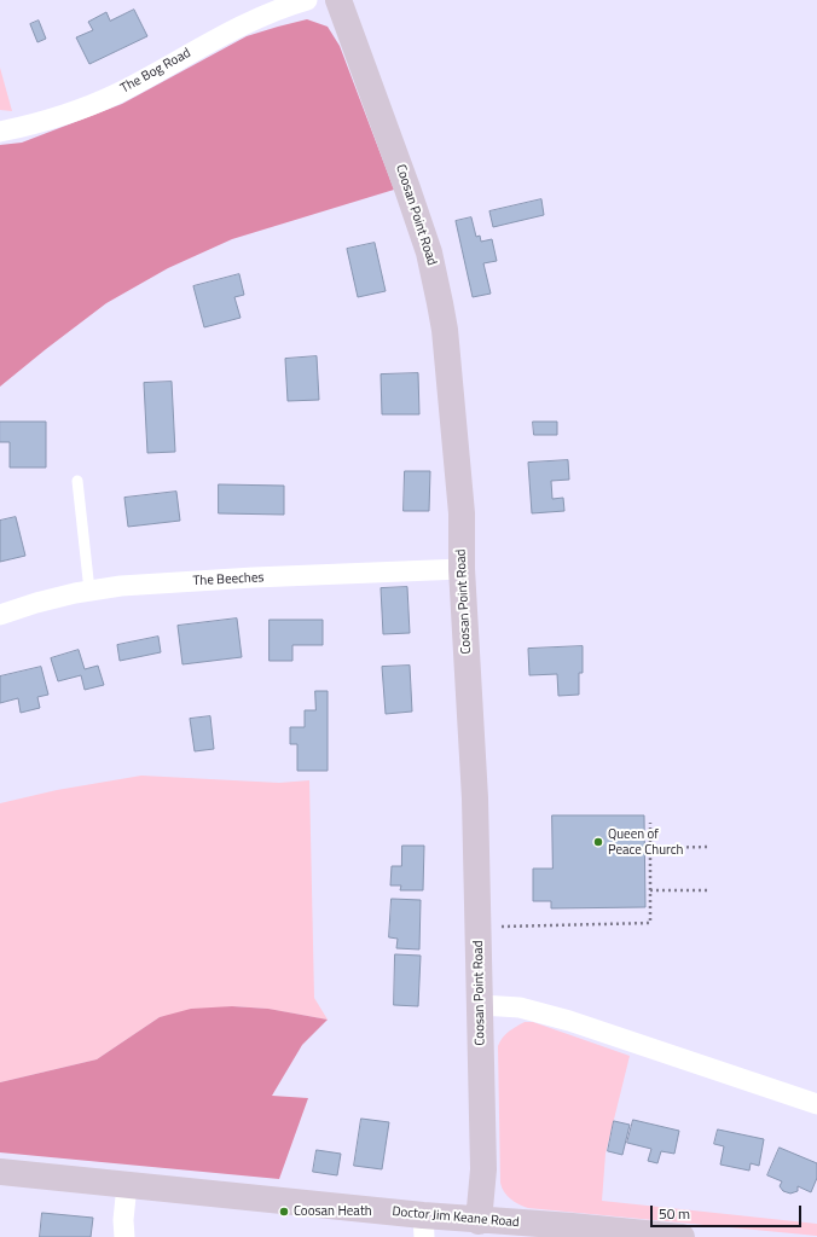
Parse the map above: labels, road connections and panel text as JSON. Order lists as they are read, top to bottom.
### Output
{
  "streets": {
    "street": [
      "The Bog Road",
      "Coosan Point Road",
      "The Beeches",
      "Doctor Jim Keane Road"
    ]
  },
  "crossings": [
    ["Coosan Point Road", "The Beeches"],
    ["Coosan Point Road", "Doctor Jim Keane Road"]
  ],
  "places": ["Queen of Peace Church", "Coosan Heath"],
  "scale_bar": "50 m"
}
